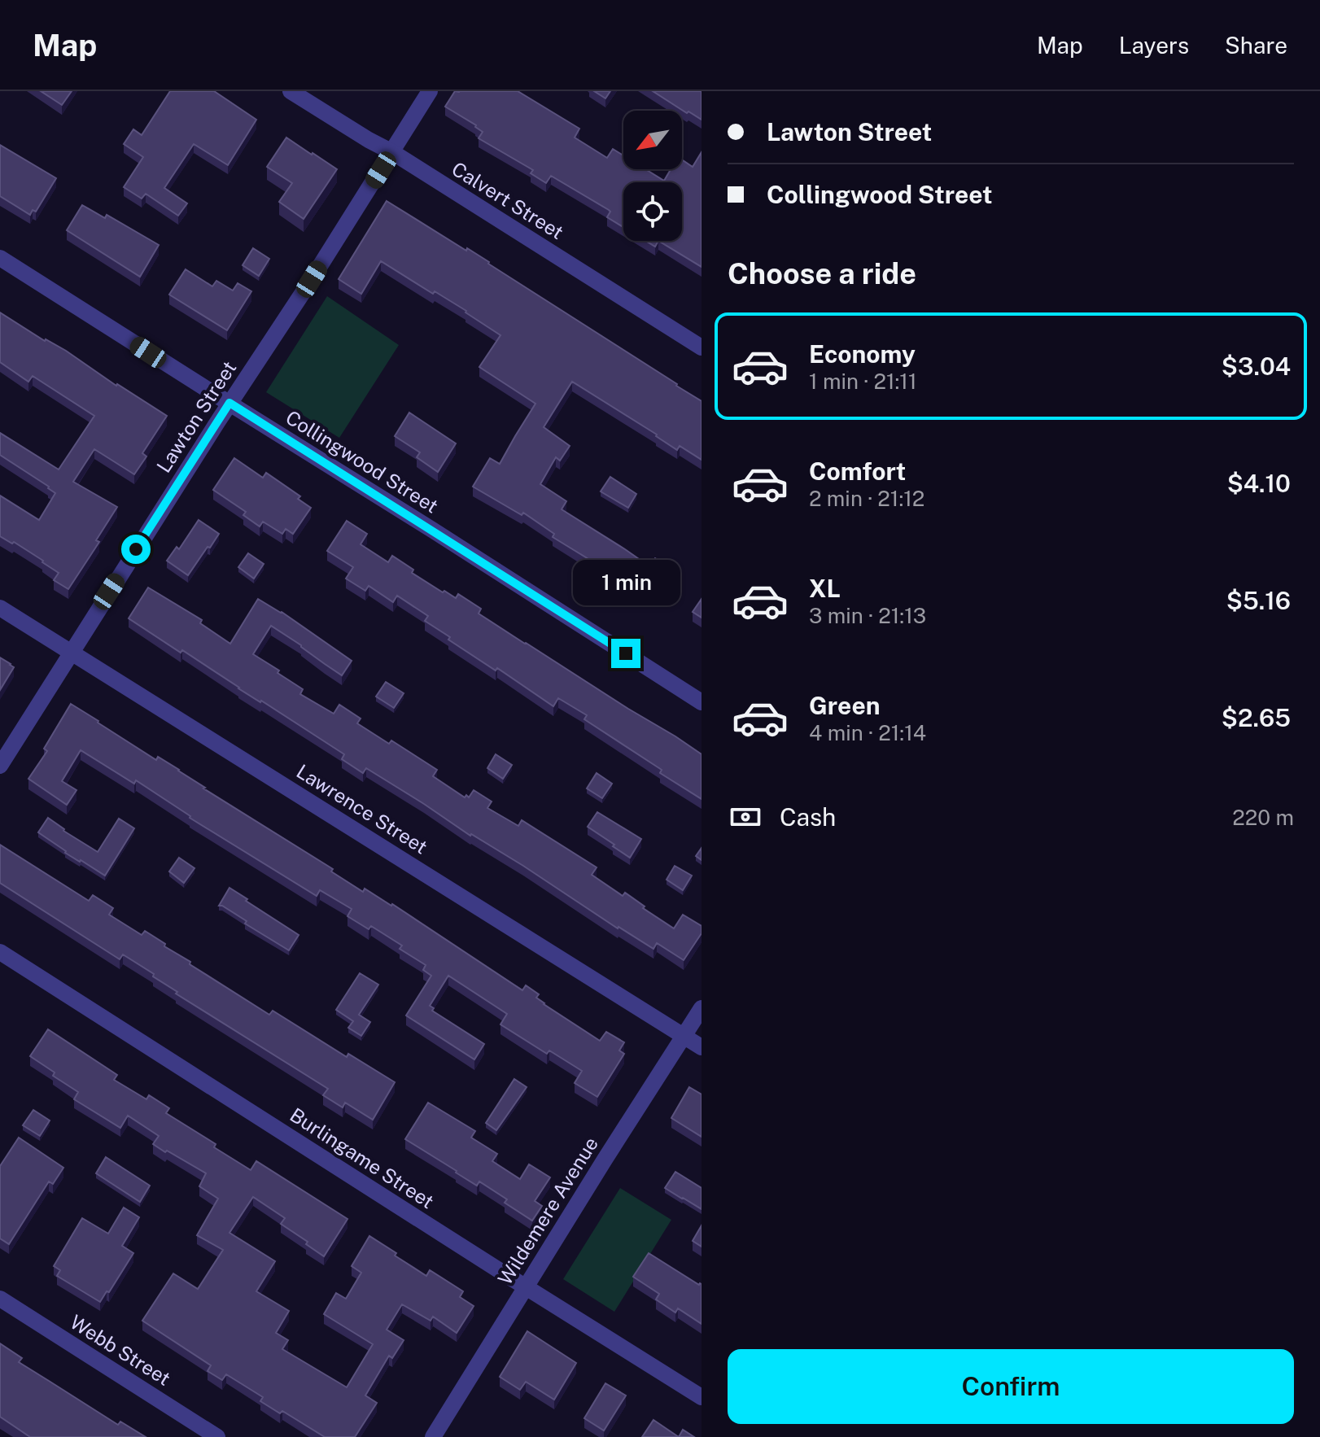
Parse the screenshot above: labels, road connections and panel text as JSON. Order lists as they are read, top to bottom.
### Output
{
  "streets": {
    "street": [
      "Calvert Street",
      "Lawton Street",
      "Collingwood Street",
      "Lawrence Street",
      "Burlingame Street",
      "Wildemere Avenue",
      "Webb Street"
    ]
  },
  "crossings": [
    ["Calvert Street", "Lawton Street"],
    ["Lawton Street", "Collingwood Street"],
    ["Lawton Street", "Lawrence Street"],
    ["Lawrence Street", "Wildemere Avenue"],
    ["Burlingame Street", "Wildemere Avenue"]
  ],
  "north": "bottom left",
  "page": {
    "header": "Map",
    "nav": ["Map", "Layers", "Share"],
    "banner": ["Lawton Street", "Collingwood Street"],
    "heading": "Choose a ride",
    "list": [
      {
        "name": "Economy",
        "note": "1 min · 21:11",
        "value": "$3.04"
      },
      {
        "name": "Comfort",
        "note": "2 min · 21:12",
        "value": "$4.10"
      },
      {
        "name": "XL",
        "note": "3 min · 21:13",
        "value": "$5.16"
      },
      {
        "name": "Green",
        "note": "4 min · 21:14",
        "value": "$2.65"
      }
    ],
    "bubble": "1 min",
    "pay": ["Cash", "220 m"],
    "buttons": "Confirm"
  }
}
